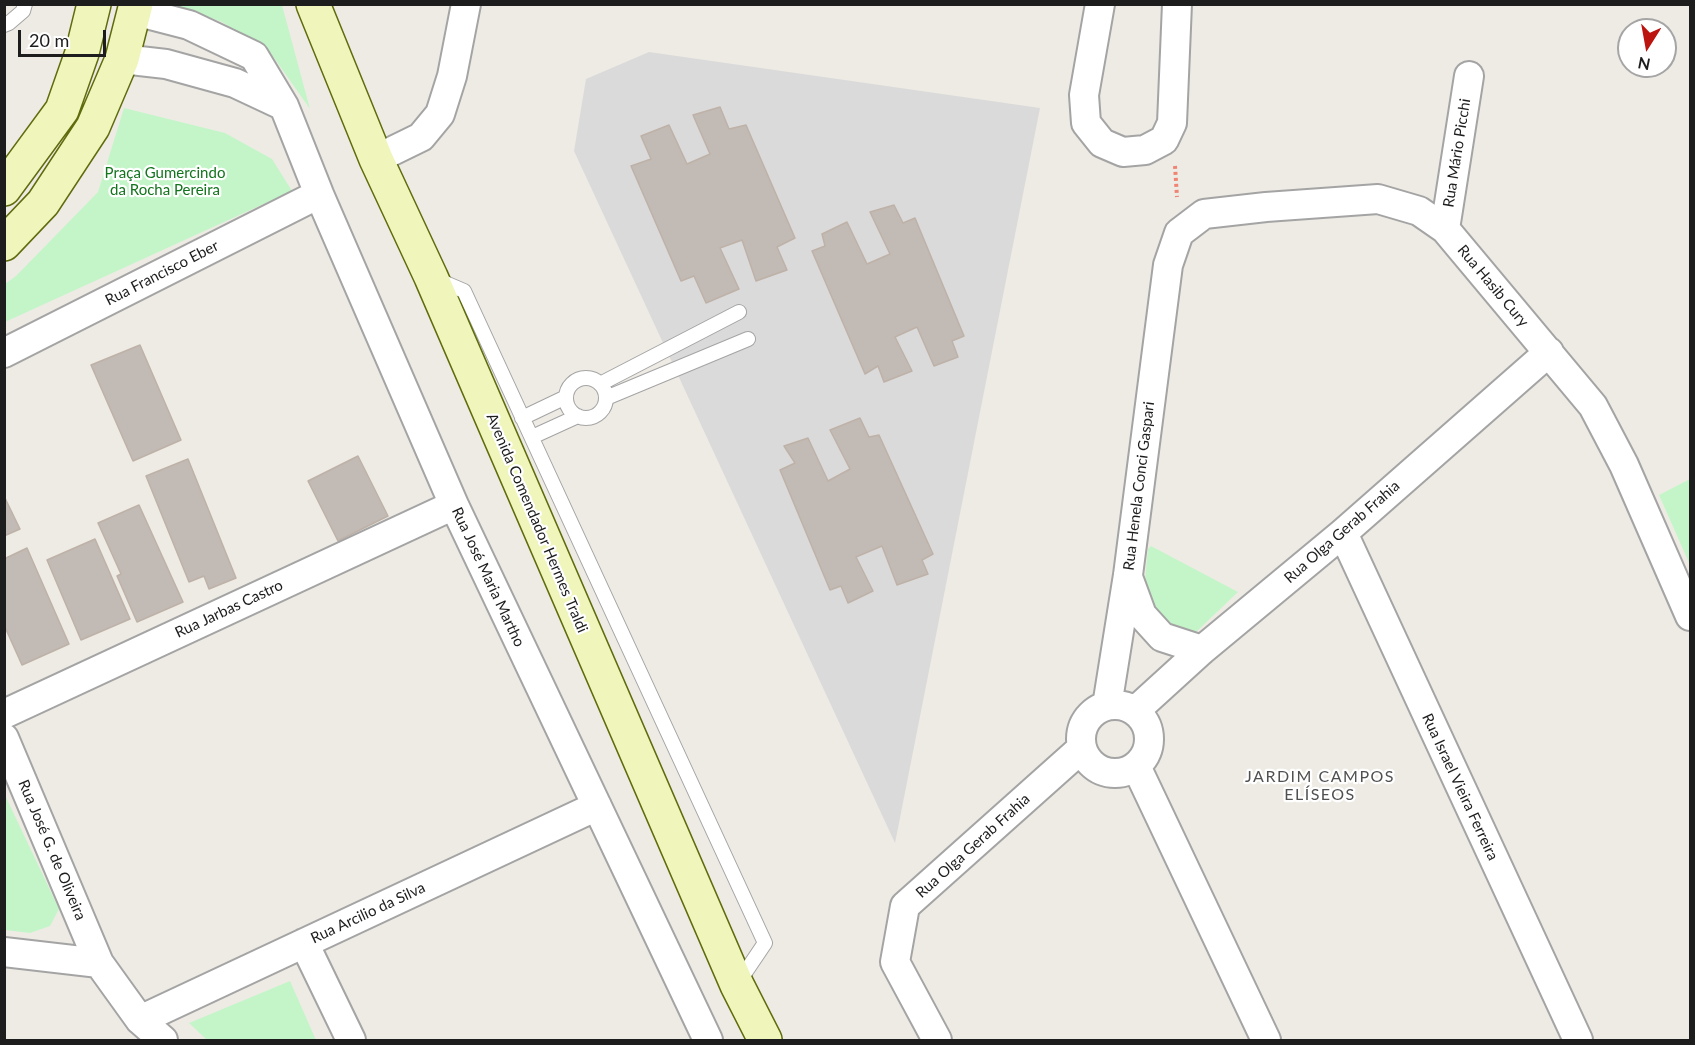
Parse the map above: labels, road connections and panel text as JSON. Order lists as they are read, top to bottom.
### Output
{
  "streets": {
    "main road": ["Avenida Comendador Hermes Traldi"],
    "street": [
      "Rua Mário Picchi",
      "Rua Francisco Eber",
      "Rua Hasib Cury",
      "Rua Henela Conci Gaspari",
      "Rua Olga Gerab Frahia",
      "Rua José Maria Martho",
      "Rua Jarbas Castro",
      "Rua Israel Vieira Ferreira",
      "Rua José G. de Oliveira",
      "Rua Arcilio da Silva"
    ]
  },
  "crossings": [
    ["Rua Mário Picchi", "Rua Hasib Cury"],
    ["Rua Francisco Eber", "Rua José Maria Martho"],
    ["Rua Hasib Cury", "Rua Henela Conci Gaspari"],
    ["Rua Hasib Cury", "Rua Olga Gerab Frahia"],
    ["Rua Henela Conci Gaspari", "Rua Olga Gerab Frahia"],
    ["Rua Olga Gerab Frahia", "Rua Israel Vieira Ferreira"],
    ["Rua José Maria Martho", "Rua Jarbas Castro"],
    ["Rua José Maria Martho", "Rua Arcilio da Silva"],
    ["Rua José G. de Oliveira", "Rua Arcilio da Silva"]
  ],
  "districts": ["JARDIM CAMPOS ELÍSEOS"],
  "parks": ["Praça Gumercindo da Rocha Pereira"],
  "scale_bar": "20 m",
  "north": "bottom"
}
